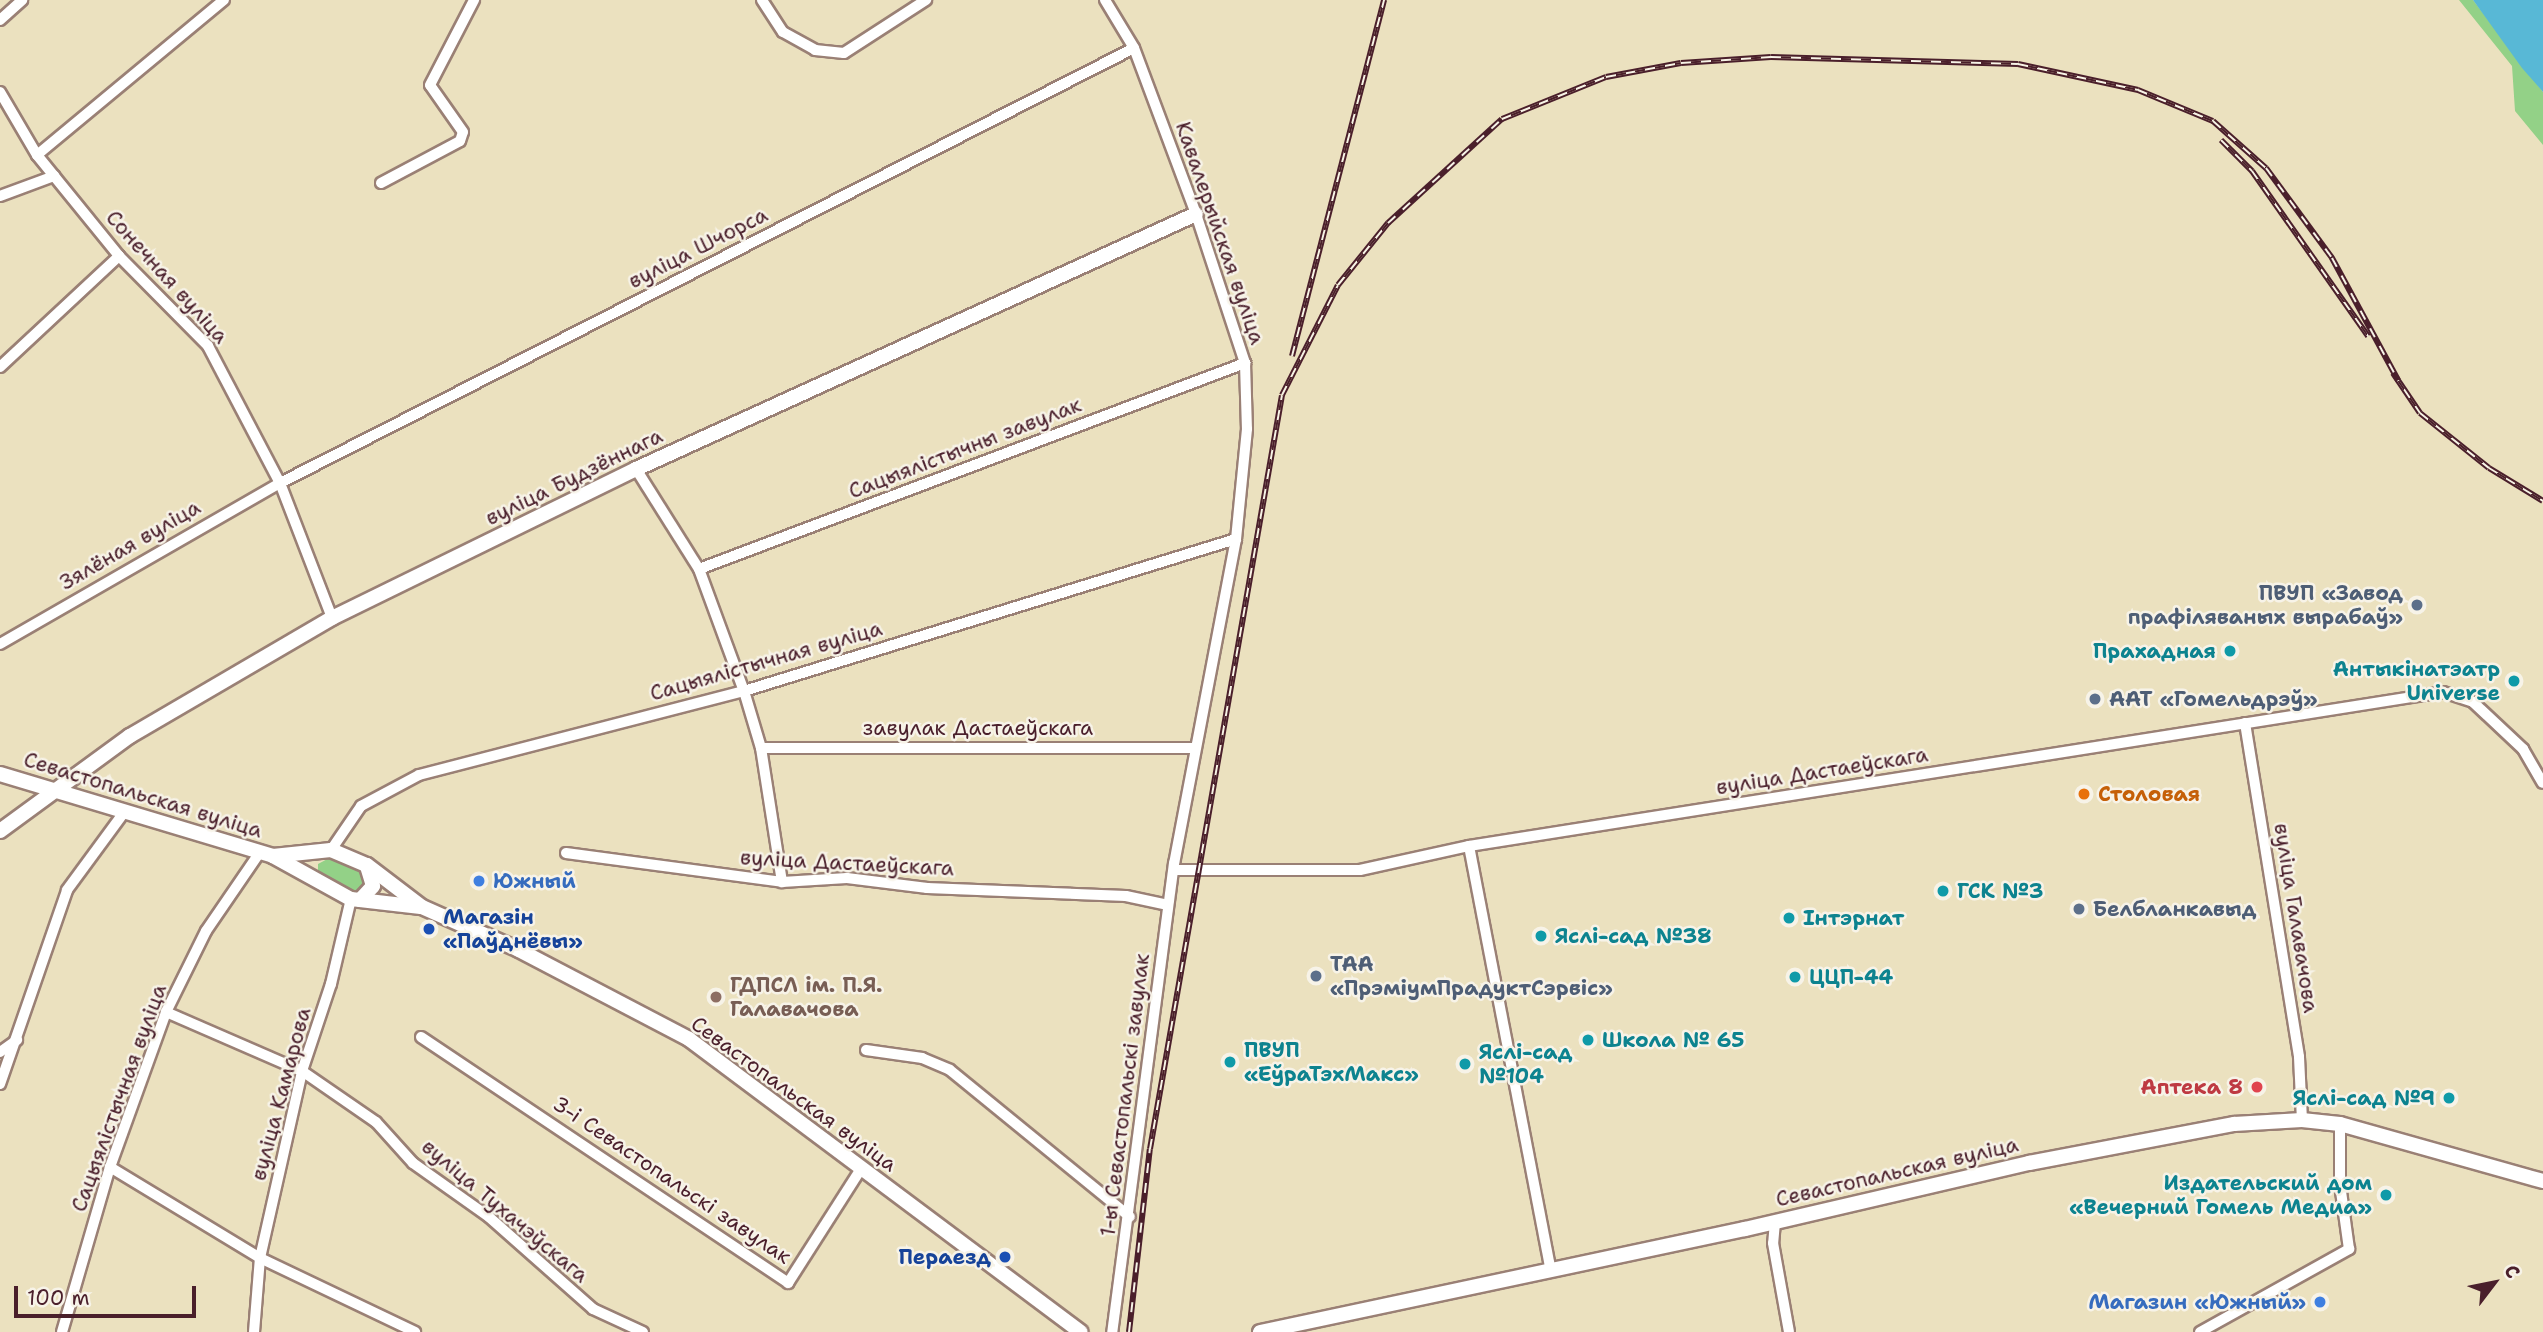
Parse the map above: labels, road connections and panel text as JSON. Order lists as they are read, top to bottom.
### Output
{
  "streets": {
    "street": [
      "Кавалерыйская вуліца",
      "вуліца Шчорса",
      "Сонечная вуліца",
      "Сацыялістычны завулак",
      "вуліца Будзённага",
      "Зялёная вуліца",
      "Сацыялістычная вуліца",
      "завулак Дастаеўскага",
      "вуліца Дастаеўскага",
      "Севастопальская вуліца",
      "вуліца Галавачова",
      "вуліца Камарова",
      "1-ы Севастопальскі завулак",
      "3-і Севастопальскі завулак",
      "вуліца Тухачэўскага"
    ]
  },
  "crossings": [
    ["Кавалерыйская вуліца", "вуліца Шчорса"],
    ["Кавалерыйская вуліца", "Сацыялістычны завулак"],
    ["Кавалерыйская вуліца", "вуліца Будзённага"],
    ["Кавалерыйская вуліца", "Сацыялістычная вуліца"],
    ["Кавалерыйская вуліца", "завулак Дастаеўскага"],
    ["Кавалерыйская вуліца", "вуліца Дастаеўскага"],
    ["Кавалерыйская вуліца", "1-ы Севастопальскі завулак"],
    ["вуліца Шчорса", "Сонечная вуліца"],
    ["вуліца Шчорса", "Зялёная вуліца"],
    ["Сонечная вуліца", "вуліца Будзённага"],
    ["Сонечная вуліца", "Зялёная вуліца"],
    ["вуліца Будзённага", "Севастопальская вуліца"],
    ["Сацыялістычная вуліца", "Севастопальская вуліца"],
    ["Сацыялістычная вуліца", "вуліца Тухачэўскага"],
    ["вуліца Дастаеўскага", "вуліца Галавачова"],
    ["вуліца Дастаеўскага", "1-ы Севастопальскі завулак"],
    ["Севастопальская вуліца", "вуліца Галавачова"],
    ["Севастопальская вуліца", "вуліца Камарова"],
    ["Севастопальская вуліца", "3-і Севастопальскі завулак"],
    ["вуліца Камарова", "вуліца Тухачэўскага"]
  ],
  "places": [
    "ПВУП «Завод прафіляваных вырабаў»",
    "Прахадная",
    "Антыкінатэатр Universe",
    "ААТ «Гомельдрэў»",
    "Столовая",
    "Южный",
    "ГСК №3",
    "Белбланкавыд",
    "Інтэрнат",
    "Магазін «Паўднёвы»",
    "Яслі-сад №38",
    "ТАА «ПрэміумПрадуктСэрвіс»",
    "ЦЦП-44",
    "ГДПСЛ ім. П.Я. Галавачова",
    "Школа № 65",
    "ПВУП «ЕўраТэхМакс»",
    "Яслі-сад №104",
    "Аптека 8",
    "Яслі-сад №9",
    "Издательский дом «Вечерний Гомель Медиа»",
    "Пераезд",
    "Магазин «Южный»"
  ],
  "scale_bar": "100 m",
  "north": "top right"
}
